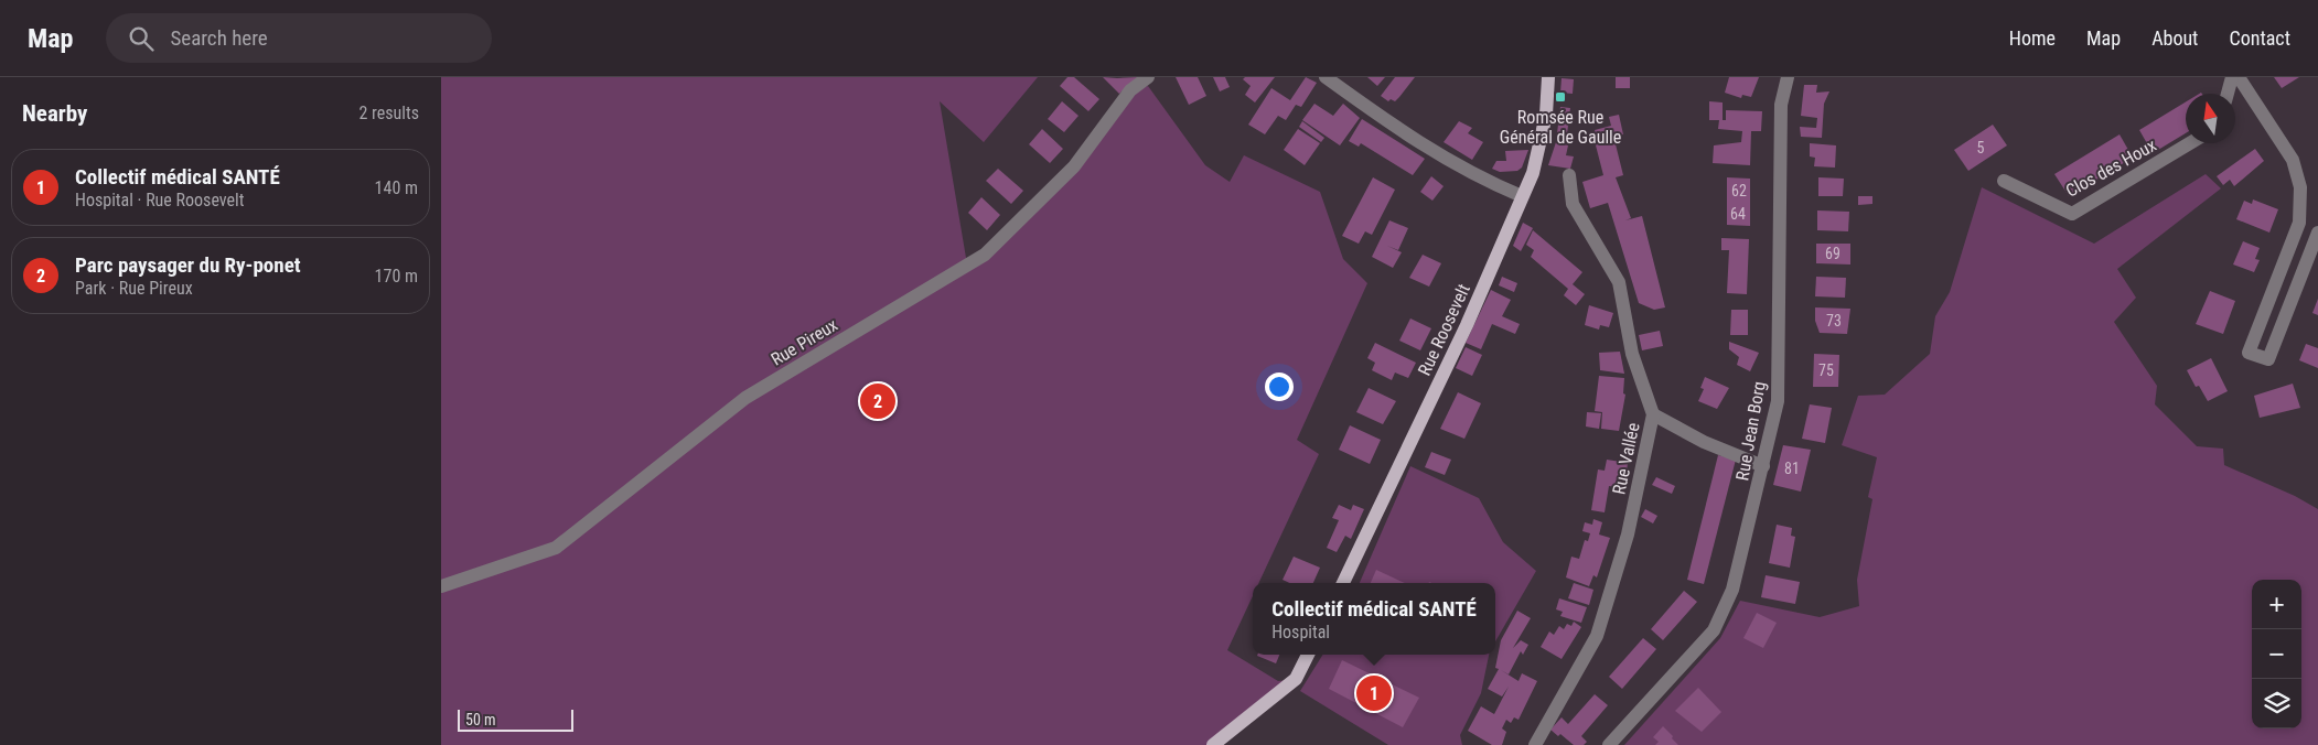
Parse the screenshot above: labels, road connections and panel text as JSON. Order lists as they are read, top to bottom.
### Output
{
  "streets": {
    "main road": ["Rue Roosevelt"],
    "street": [
      "Clos des Houx",
      "Rue Pireux",
      "Rue Jean Borg",
      "Rue Vallée"
    ]
  },
  "places": {
    "transit": ["Romsée Rue Général de Gaulle"]
  },
  "house_numbers": [
    "5",
    "62",
    "64",
    "69",
    "73",
    "75",
    "81"
  ],
  "scale_bar": "50 m",
  "north": "top",
  "page": {
    "header": "Map",
    "search": "Search here",
    "nav": [
      "Home",
      "Map",
      "About",
      "Contact"
    ],
    "heading": ["Nearby", "2 results"],
    "list": [
      {
        "mark": "1",
        "name": "Collectif médical SANTÉ",
        "note": "Hospital · Rue Roosevelt",
        "value": "140 m"
      },
      {
        "mark": "2",
        "name": "Parc paysager du Ry-ponet",
        "note": "Park · Rue Pireux",
        "value": "170 m"
      }
    ],
    "pins": ["2", "1"],
    "map_buttons": ["+", "−"],
    "popup": ["Collectif médical SANTÉ", "Hospital"],
    "scale": "50 m"
  }
}
